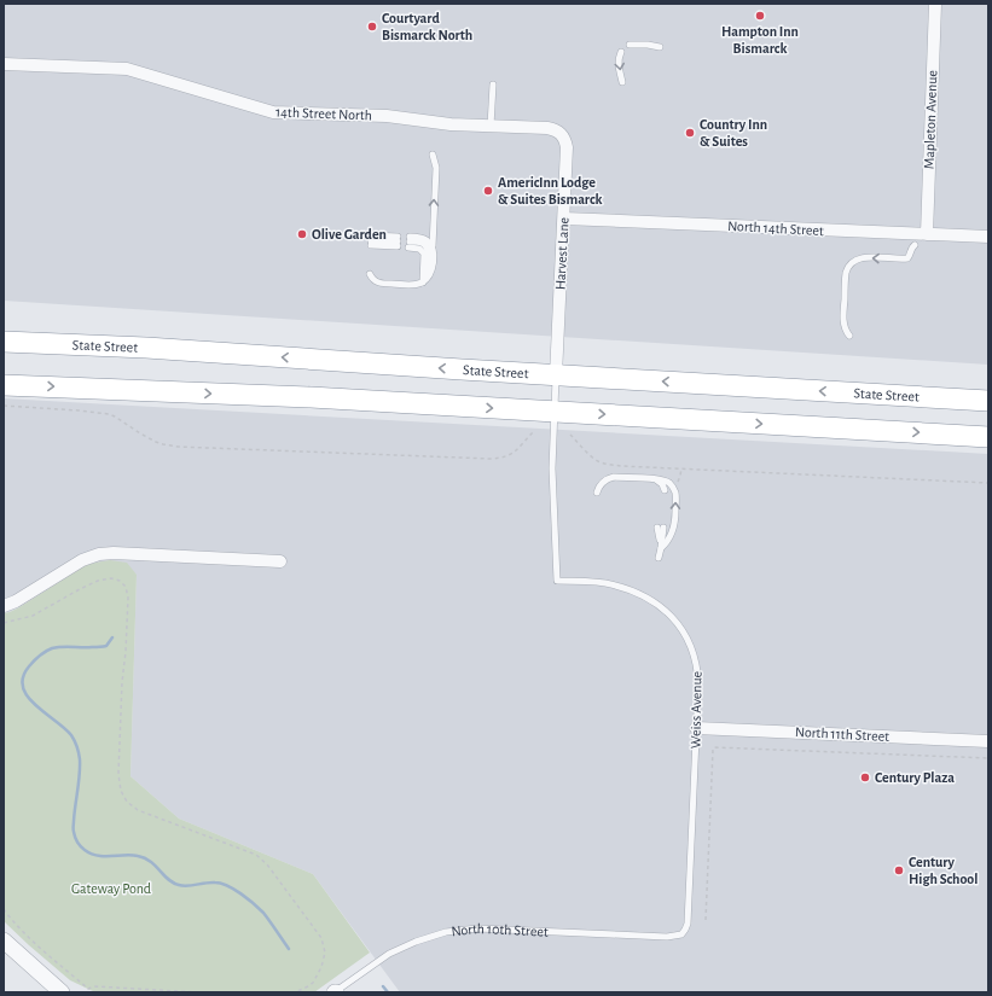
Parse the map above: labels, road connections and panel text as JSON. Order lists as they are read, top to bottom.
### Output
{
  "streets": {
    "highway": ["State Street"],
    "street": [
      "14th Street North",
      "Mapleton Avenue",
      "North 14th Street",
      "Harvest Lane",
      "North 11th Street"
    ],
    "lane": ["Weiss Avenue", "North 10th Street"]
  },
  "crossings": [
    ["14th Street North", "Harvest Lane"],
    ["Mapleton Avenue", "North 14th Street"],
    ["North 14th Street", "Harvest Lane"],
    ["Harvest Lane", "State Street"],
    ["Harvest Lane", "Weiss Avenue"],
    ["State Street", "Weiss Avenue"],
    ["Weiss Avenue", "North 11th Street"],
    ["Weiss Avenue", "North 10th Street"]
  ],
  "parks": ["Gateway Pond"],
  "places": [
    "Hampton Inn Bismarck",
    "Courtyard Bismarck North",
    "Country Inn & Suites",
    "AmericInn Lodge & Suites Bismarck",
    "Olive Garden",
    "Century Plaza",
    "Century High School"
  ]
}
